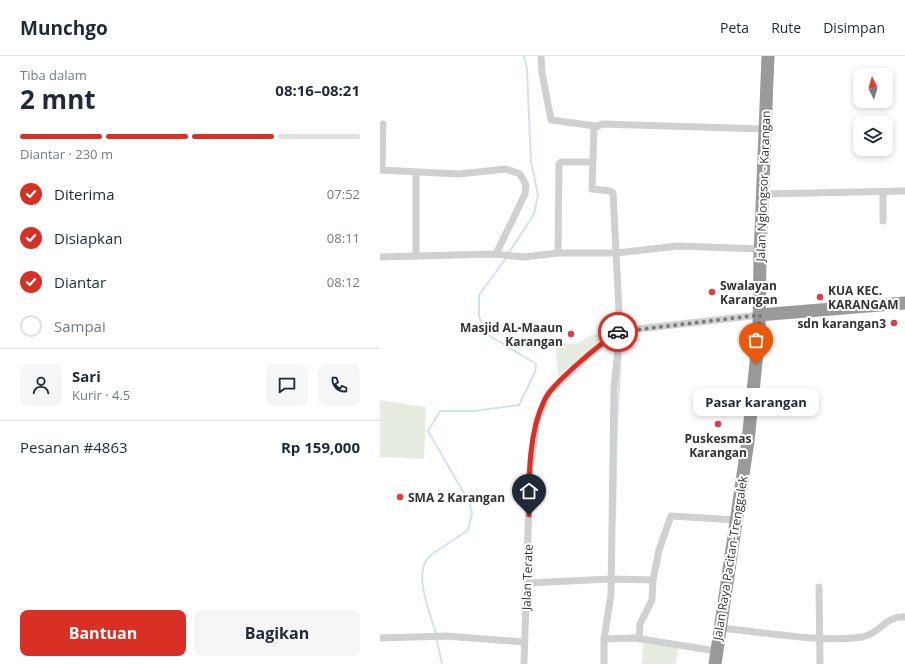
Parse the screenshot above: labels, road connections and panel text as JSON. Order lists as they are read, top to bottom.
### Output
{
  "streets": {
    "highway": ["Jalan Nglongsor - Karangan", "Jalan Raya Pacitan-Trenggalek"],
    "street": ["Jalan Terate"]
  },
  "crossings": [
    ["Jalan Nglongsor - Karangan", "Jalan Raya Pacitan-Trenggalek"]
  ],
  "places": [
    "Swalayan Karangan",
    "KUA KEC. KARANGAM",
    "sdn karangan3",
    "Masjid AL-Maaun Karangan",
    "Pasar karangan",
    "Puskesmas Karangan",
    "SMA 2 Karangan"
  ],
  "north": "top",
  "page": {
    "header": "Munchgo",
    "nav": ["Peta", "Rute", "Disimpan"],
    "heading": ["2 mnt", "Tiba dalam", "08:16–08:21"],
    "panel": [
      "Sari",
      "Kurir · 4.5",
      "Pesanan #4863",
      "Rp 159,000"
    ],
    "bar": "Diantar · 230 m",
    "list": [
      ["Diterima", "07:52"],
      ["Disiapkan", "08:11"],
      ["Diantar", "08:12"],
      "Sampai"
    ],
    "bubble": "Pasar karangan",
    "buttons": ["Bantuan", "Bagikan"]
  }
}
